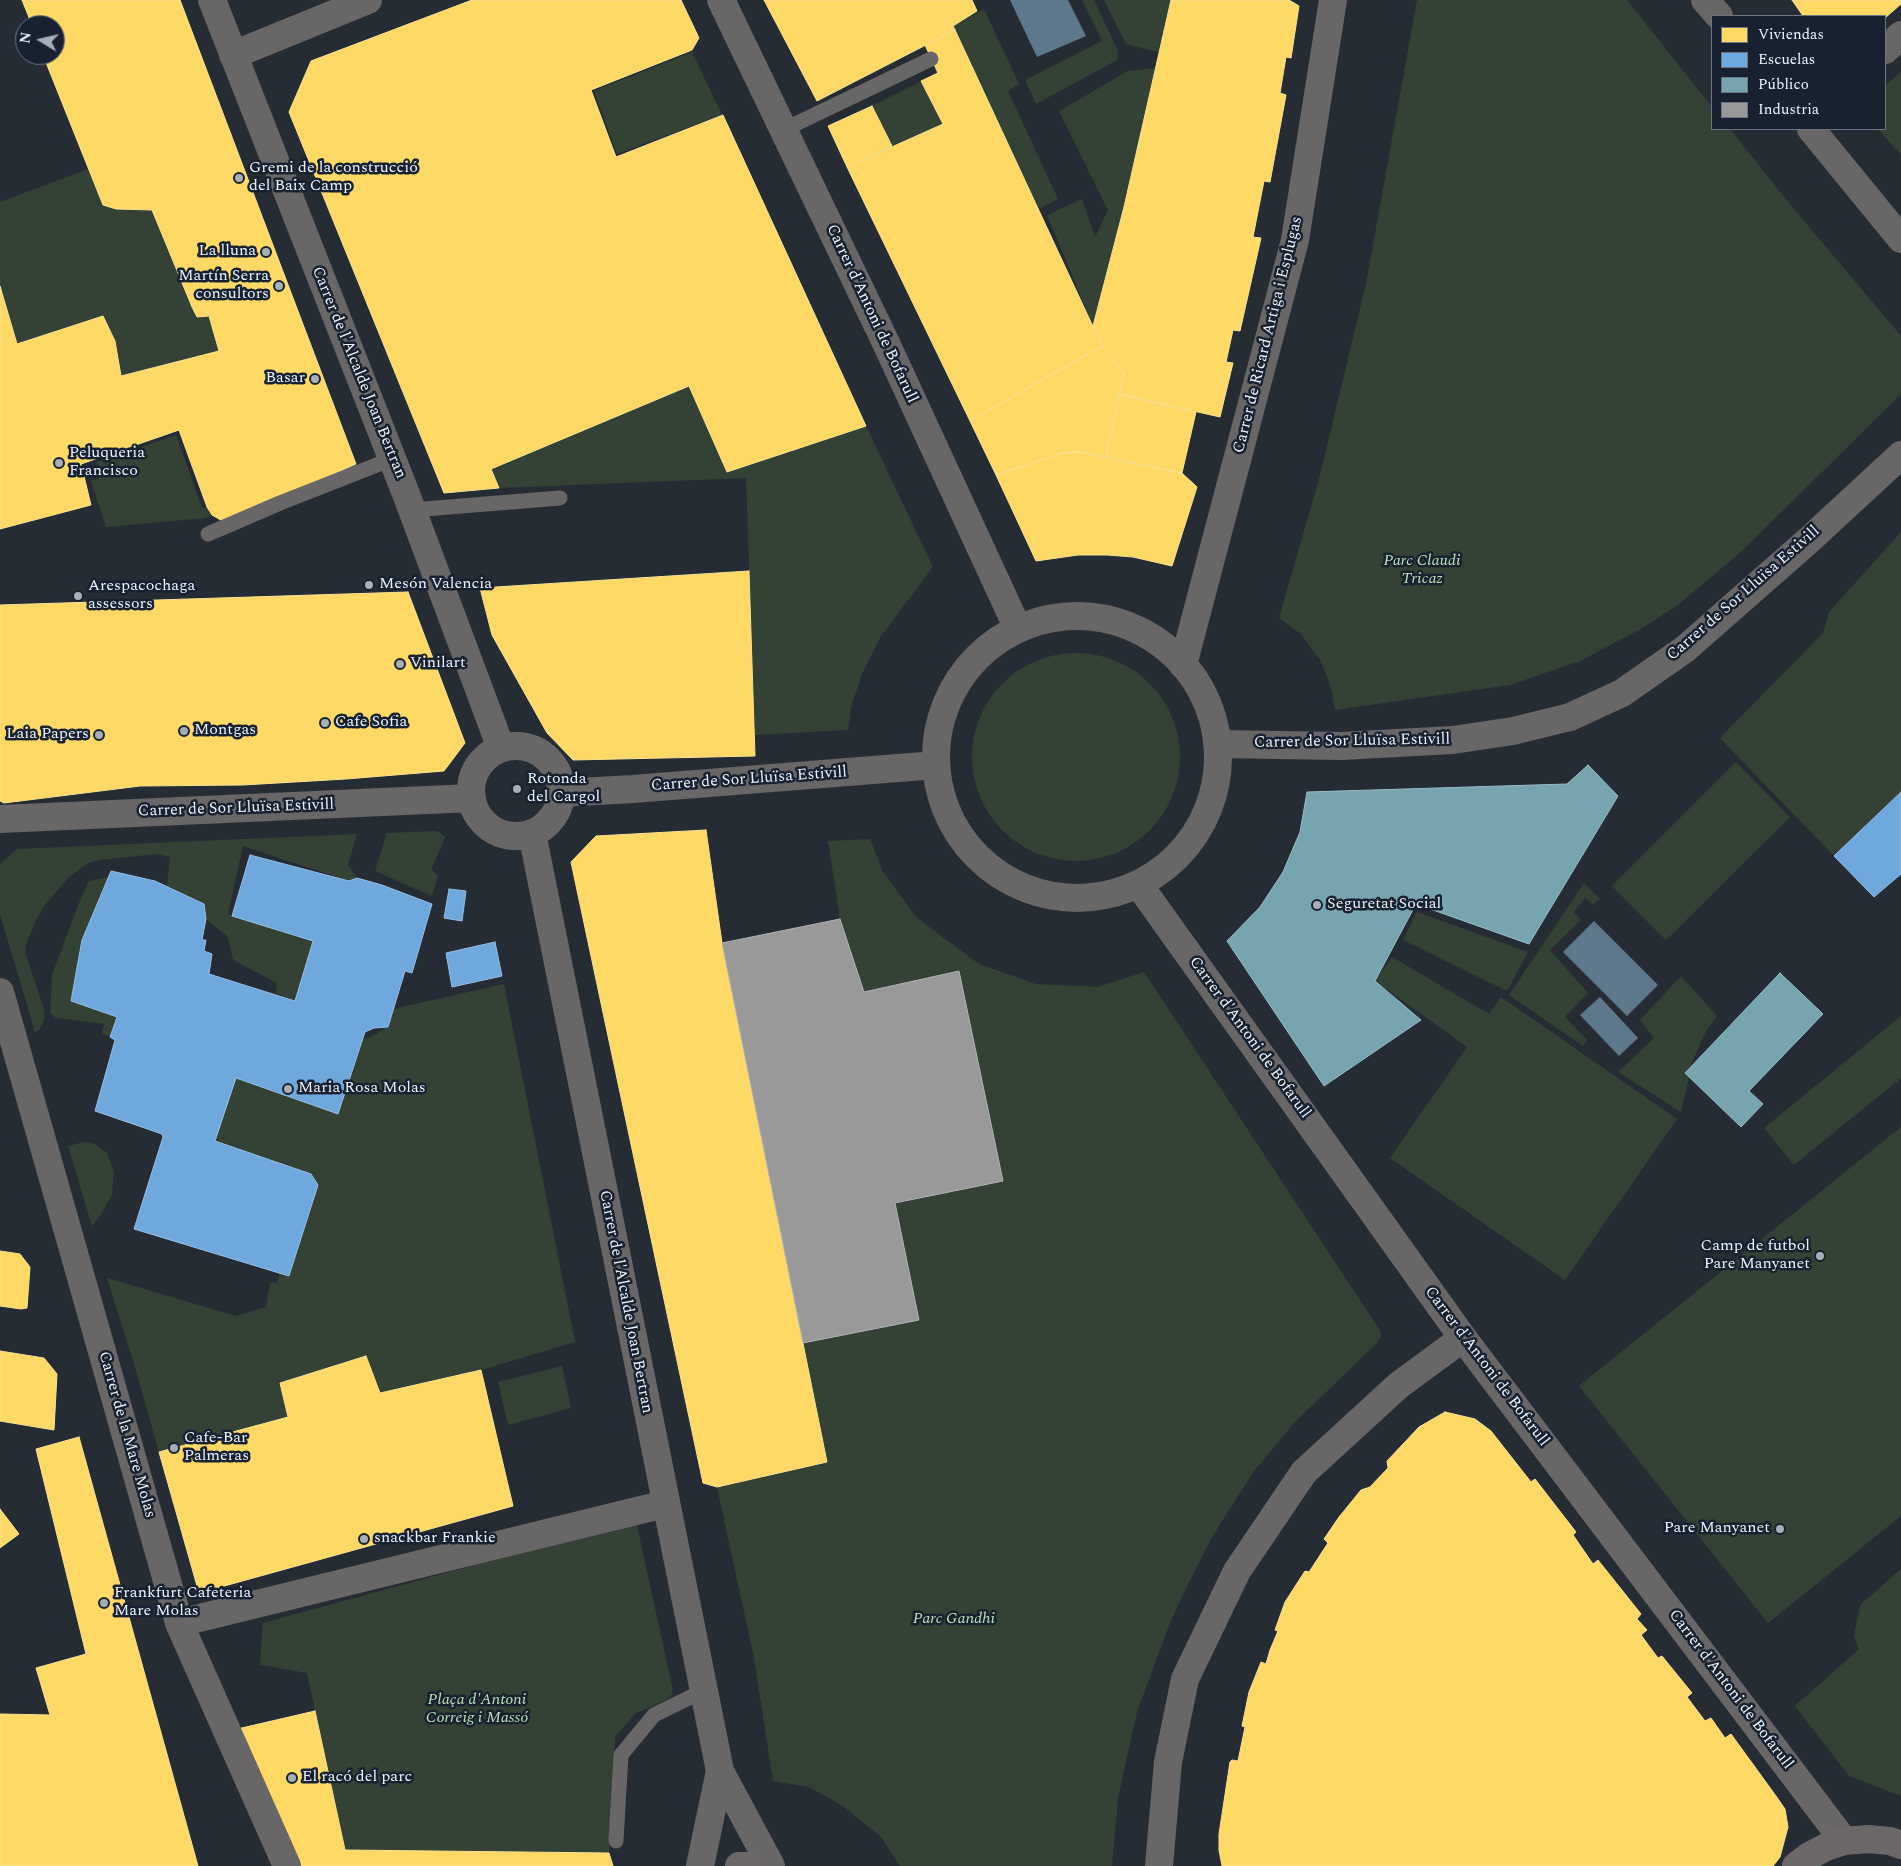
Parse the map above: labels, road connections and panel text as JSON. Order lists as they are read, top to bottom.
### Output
{
  "streets": {
    "street": [
      "Carrer d'Antoni de Bofarull",
      "Carrer de Ricard Artiga i Esplugas",
      "Carrer de l'Alcalde Joan Bertran",
      "Carrer de Sor Lluïsa Estivill",
      "Carrer de la Mare Molas"
    ]
  },
  "crossings": [
    ["Carrer de l'Alcalde Joan Bertran", "Carrer de Sor Lluïsa Estivill"]
  ],
  "parks": ["Parc Claudi Tricaz", "Parc Gandhi", "Plaça d'Antoni Correig i Massó"],
  "places": [
    "Gremi de la construcció del Baix Camp",
    "La lluna",
    "Martín Serra consultors",
    "Basar",
    "Peluqueria Francisco",
    "Mesón Valencia",
    "Arespacochaga assessors",
    "Vinilart",
    "Cafe Sofia",
    "Montgas",
    "Laia Papers",
    "Rotonda del Cargol",
    "Seguretat Social",
    "Maria Rosa Molas",
    "Camp de futbol Pare Manyanet",
    "Cafe-Bar Palmeras",
    "Pare Manyanet",
    "snackbar Frankie",
    "Frankfurt Cafeteria Mare Molas",
    "El racó del parc"
  ],
  "legend": [
    "Viviendas",
    "Escuelas",
    "Público",
    "Industria"
  ],
  "north": "left"
}
